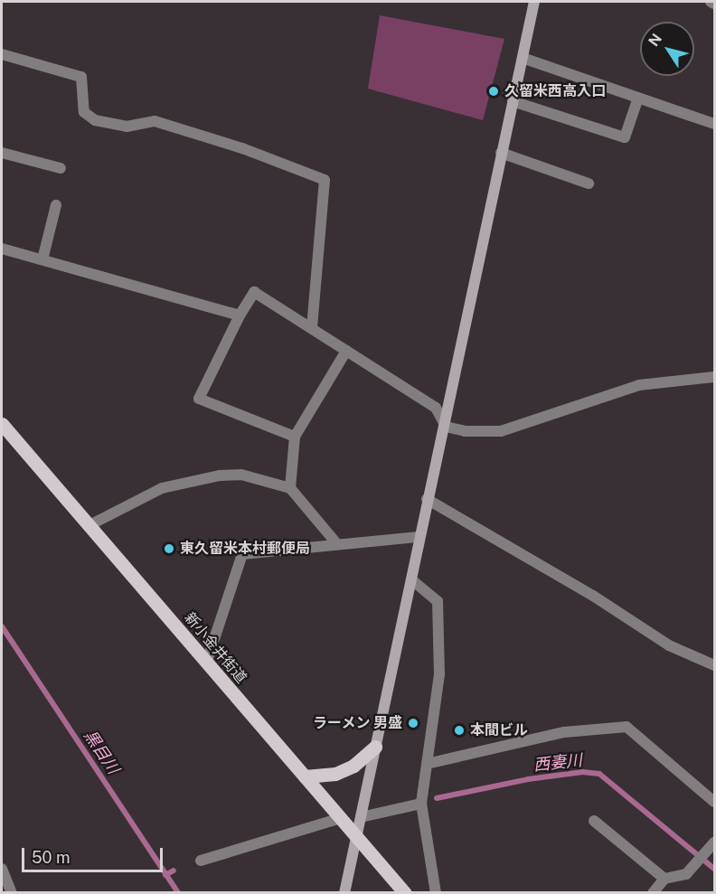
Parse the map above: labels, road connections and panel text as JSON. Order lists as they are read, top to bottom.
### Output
{
  "streets": {
    "main road": ["新小金井街道"]
  },
  "water": ["黒目川", "西妻川"],
  "places": [
    "久留米西高入口",
    "東久留米本村郵便局",
    "ラーメン 男盛",
    "本間ビル"
  ],
  "scale_bar": "50 m",
  "north": "top left"
}
